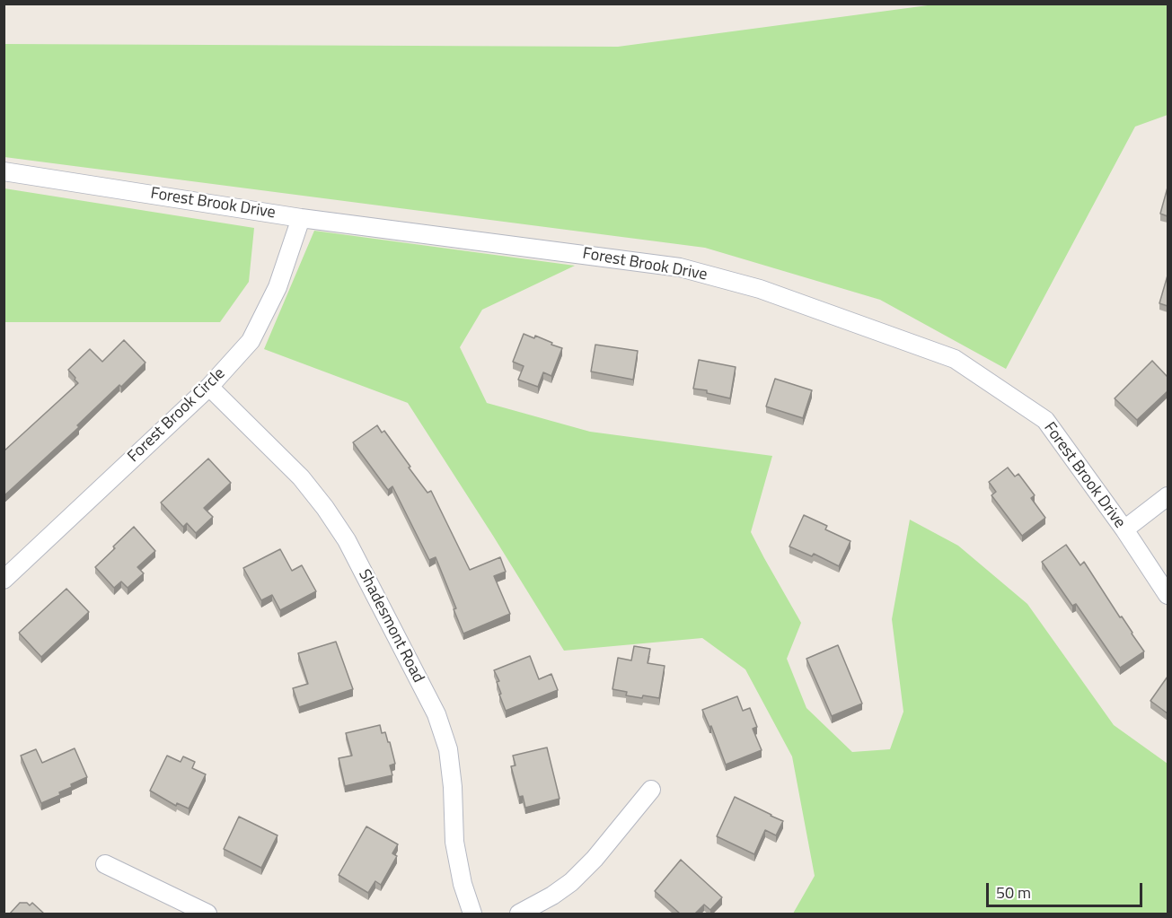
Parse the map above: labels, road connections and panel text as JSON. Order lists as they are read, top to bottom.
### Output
{
  "streets": {
    "street": ["Forest Brook Drive", "Forest Brook Circle", "Shadesmont Road"]
  },
  "crossings": [
    ["Forest Brook Drive", "Forest Brook Circle"],
    ["Forest Brook Circle", "Shadesmont Road"]
  ],
  "scale_bar": "50 m"
}
